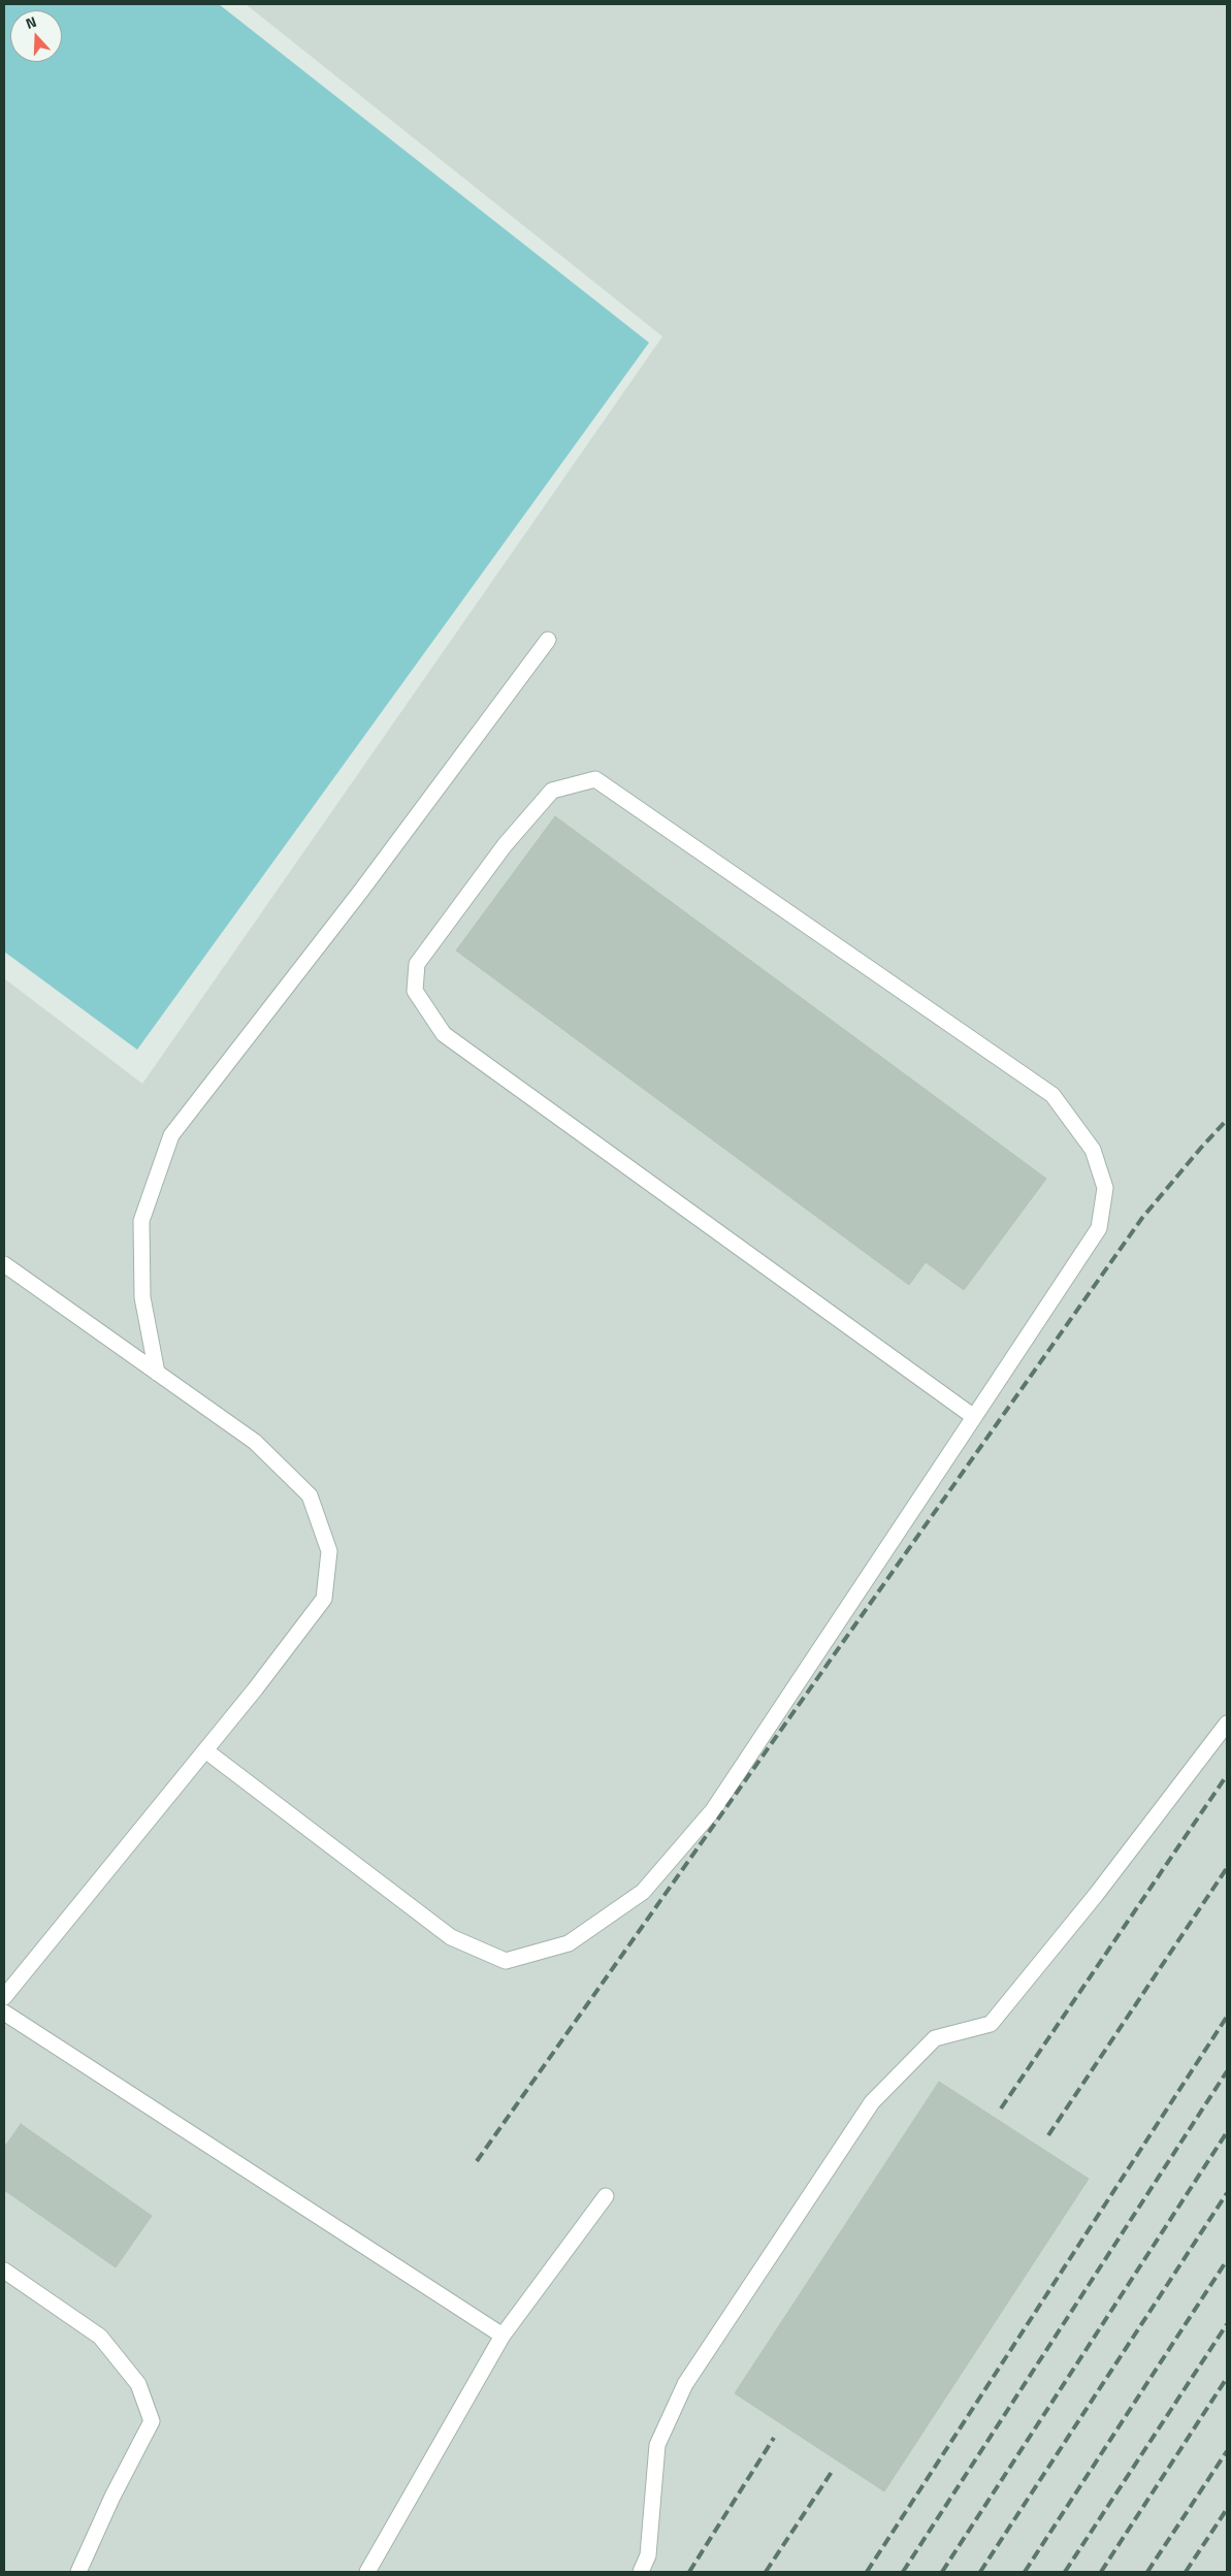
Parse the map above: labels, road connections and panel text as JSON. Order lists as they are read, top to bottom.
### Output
{
  "north": "top"
}
